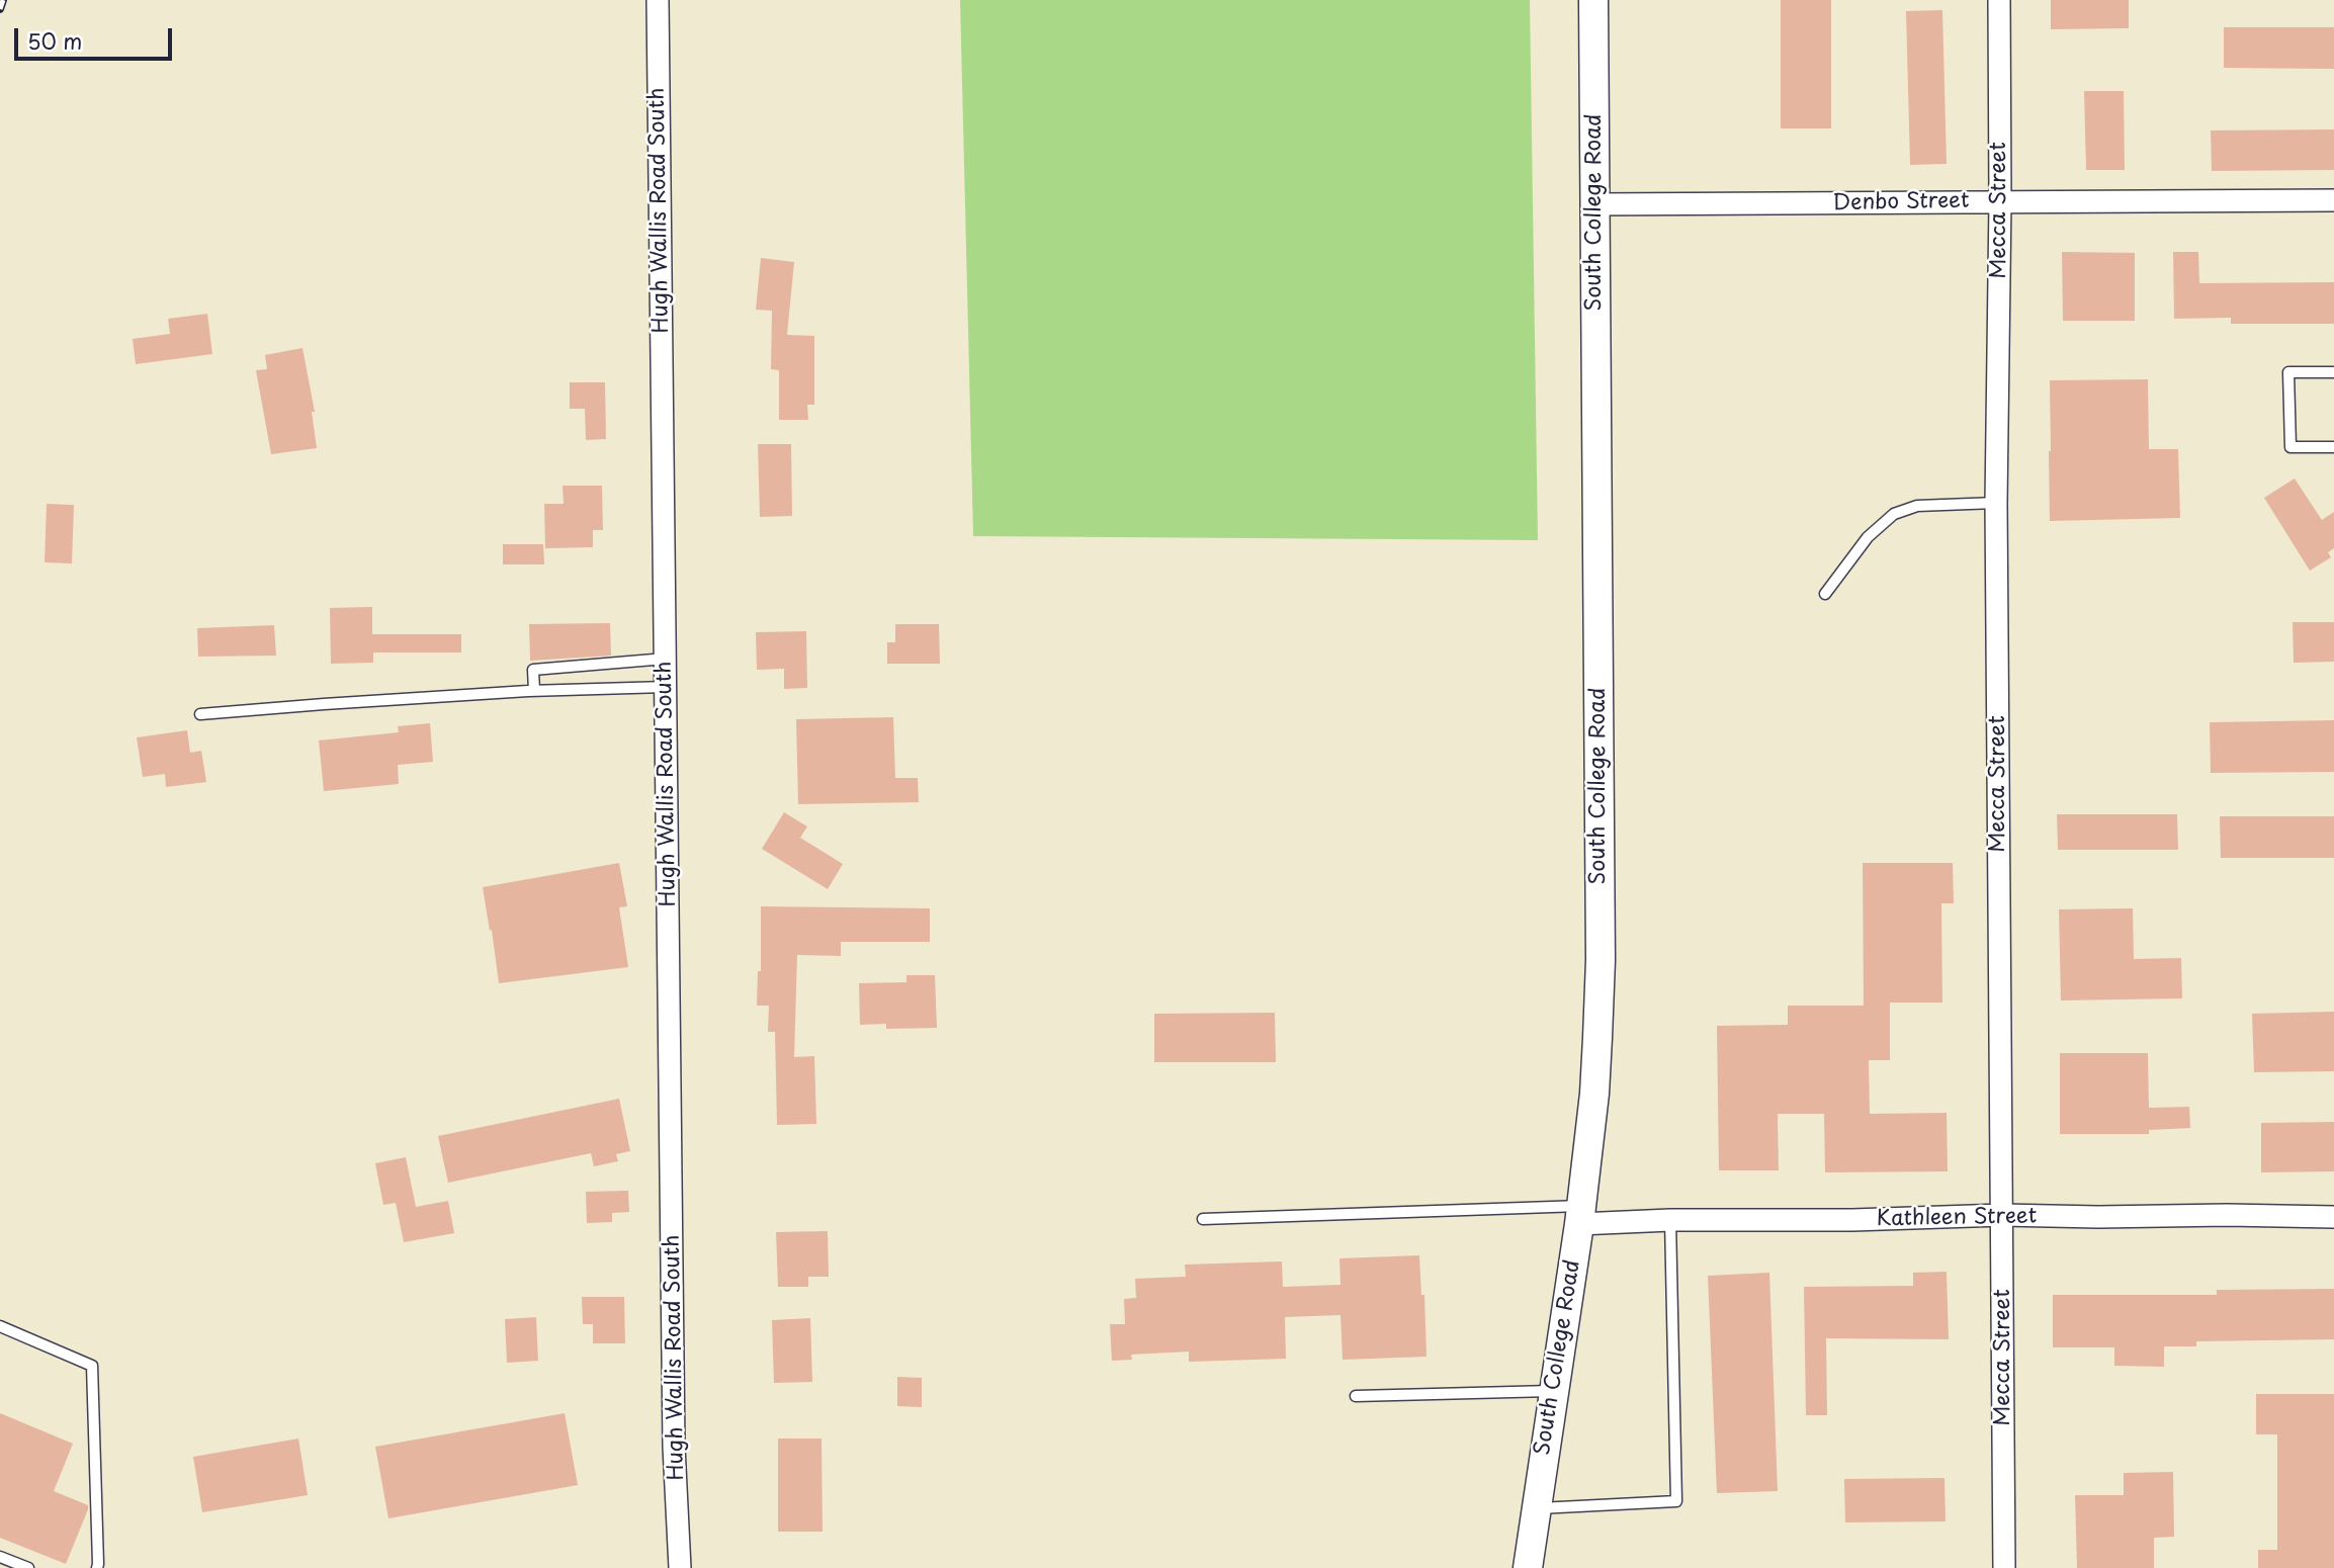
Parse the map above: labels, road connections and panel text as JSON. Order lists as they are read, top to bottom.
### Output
{
  "streets": {
    "street": [
      "Denbo Street",
      "Hugh Wallis Road South",
      "Mecca Street",
      "South College Road",
      "Kathleen Street"
    ]
  },
  "crossings": [
    ["Denbo Street", "Mecca Street"],
    ["Denbo Street", "South College Road"],
    ["Mecca Street", "Kathleen Street"],
    ["South College Road", "Kathleen Street"]
  ],
  "scale_bar": "50 m"
}
